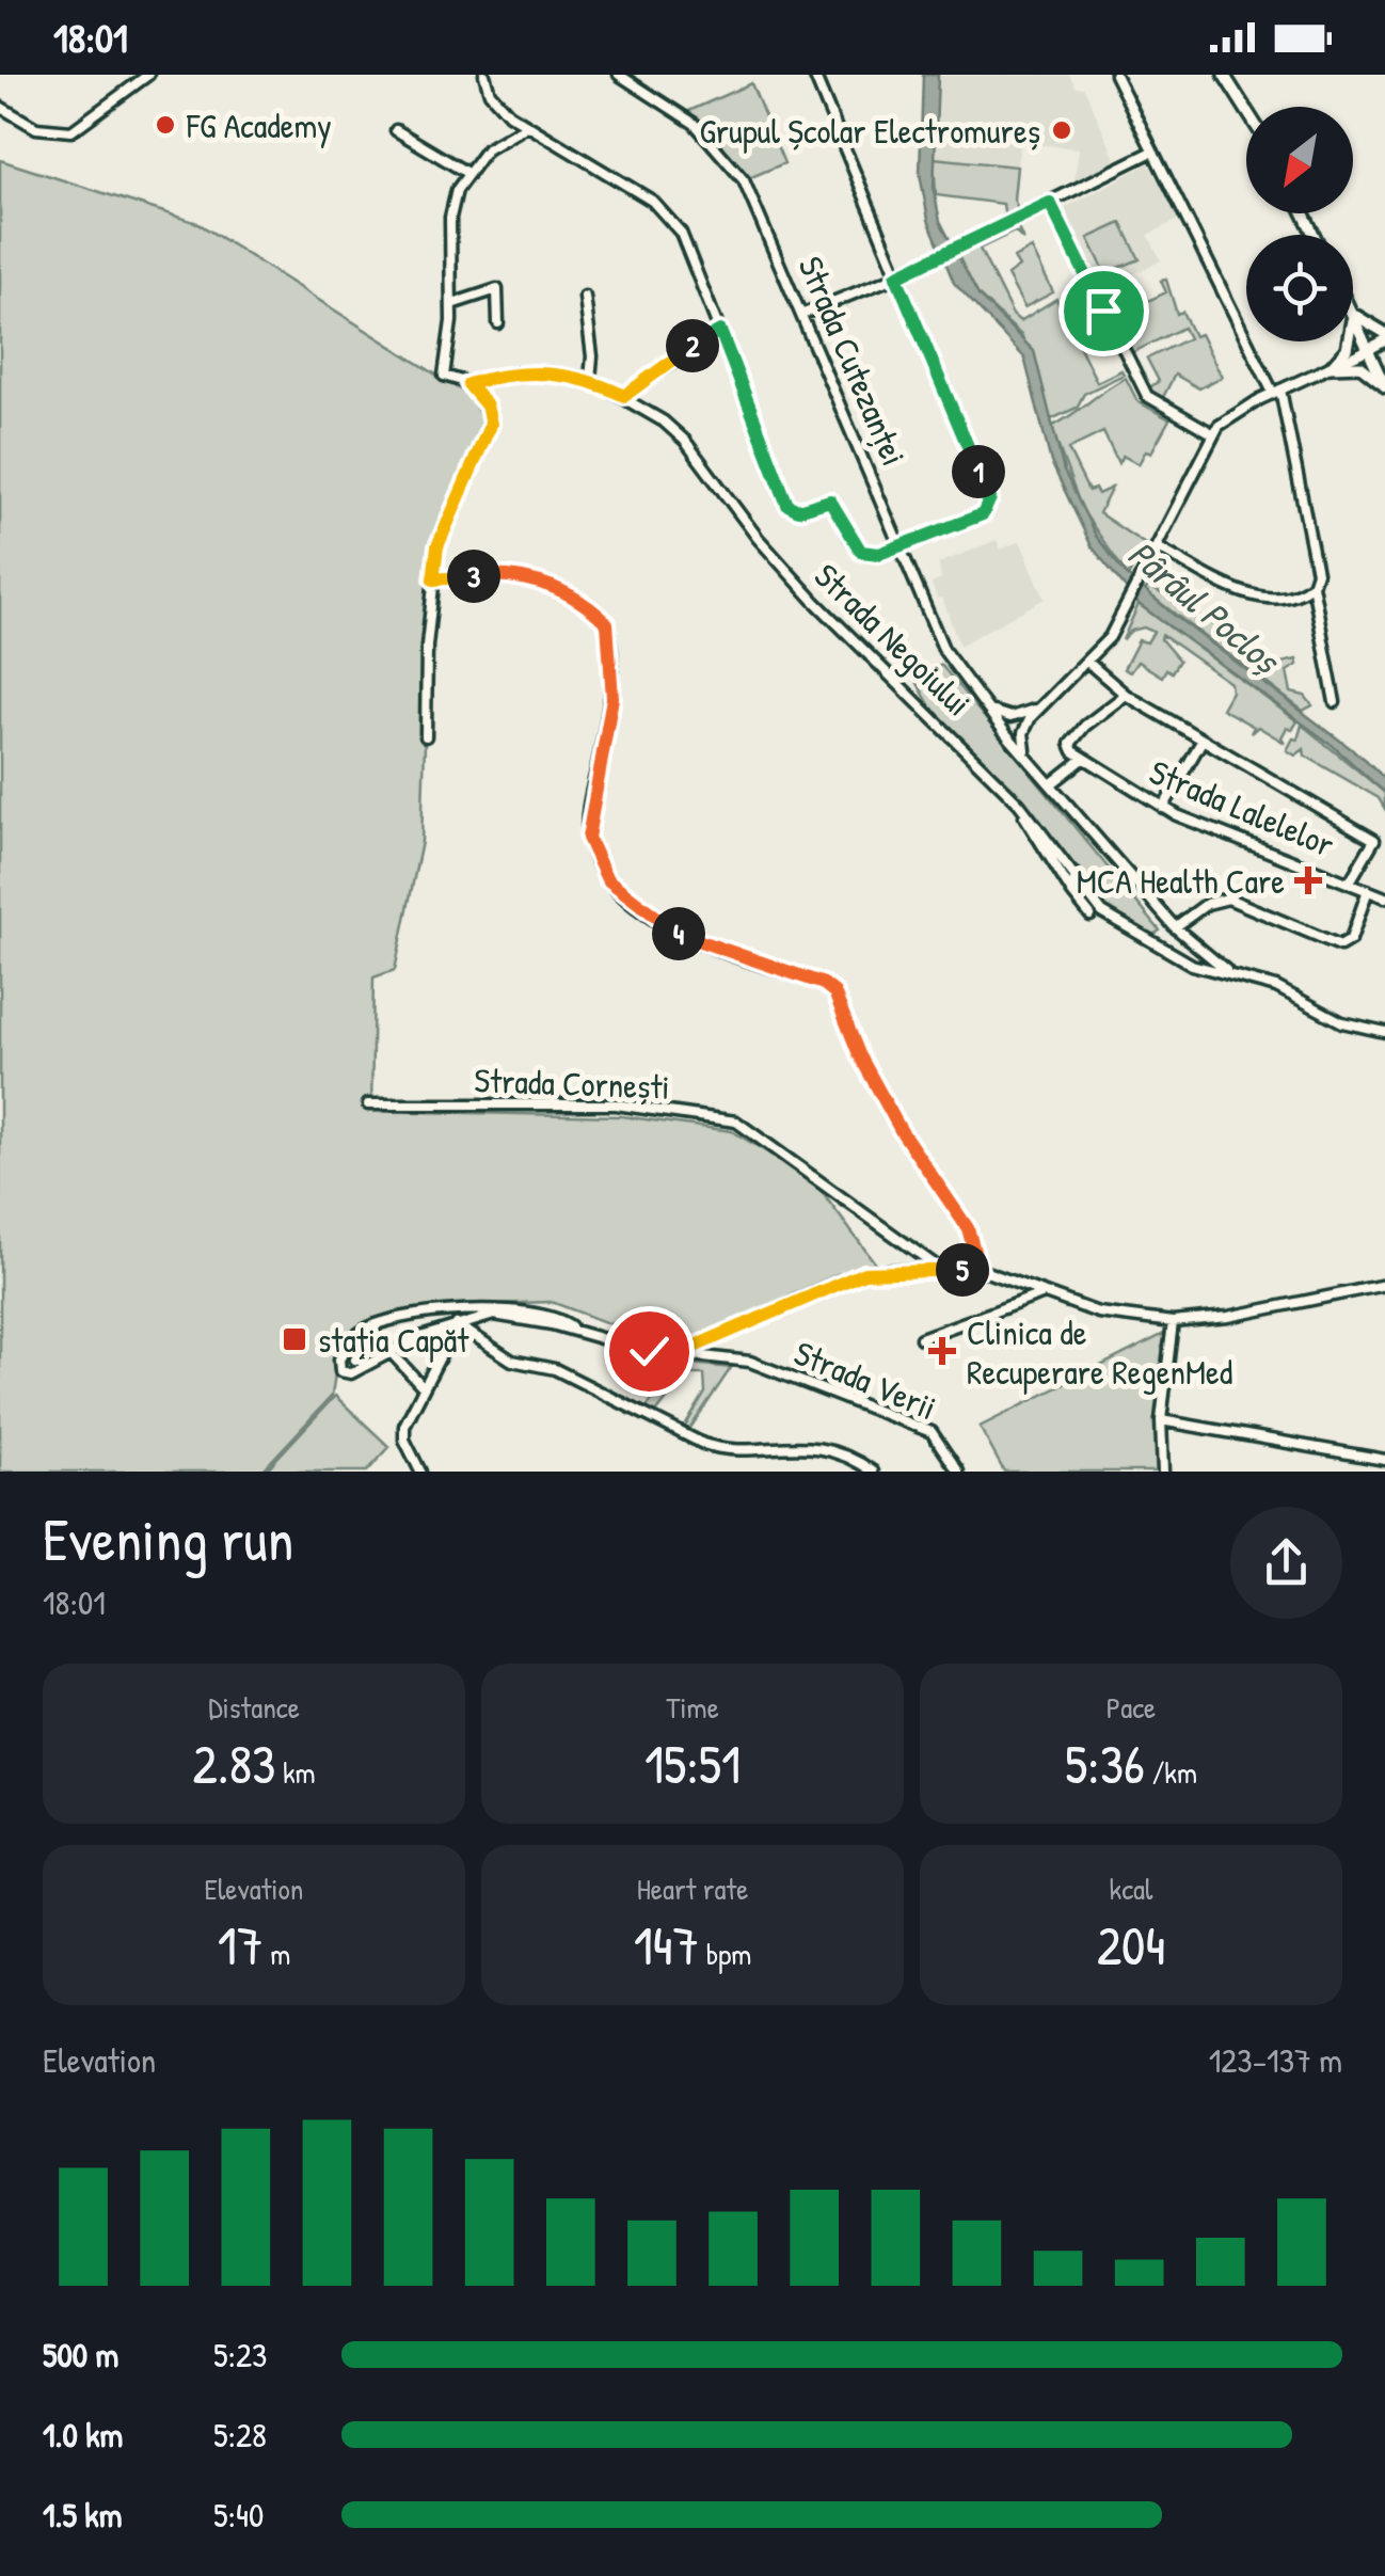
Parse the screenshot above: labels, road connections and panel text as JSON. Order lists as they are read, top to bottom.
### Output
{
  "streets": {
    "street": [
      "Strada Cutezanței",
      "Strada Negoiului",
      "Strada Lalelelor",
      "Strada Cornești",
      "Strada Verii"
    ]
  },
  "crossings": [
    ["Strada Cutezanței", "Strada Negoiului"]
  ],
  "water": ["Pârâul Pocloș"],
  "places": {
    "other": ["FG Academy", "Grupul Școlar Electromureș"],
    "health": ["MCA Health Care", "Clinica de Recuperare RegenMed"],
    "transit": ["stația Capăt"]
  },
  "north": "bottom left",
  "page": {
    "status": "18:01",
    "pins": [
      "2",
      "1",
      "3",
      "4",
      "5"
    ],
    "heading": ["Evening run", "18:01"],
    "stats": [
      ["Distance", "2.83 km"],
      ["Time", "15:51"],
      ["Pace", "5:36 /km"],
      ["Elevation", "17 m"],
      ["Heart rate", "147 bpm"],
      ["kcal", "204"]
    ],
    "chart": ["Elevation", "123–137 m"],
    "list": [
      {
        "name": "500 m",
        "note": "5:23"
      },
      {
        "name": "1.0 km",
        "note": "5:28"
      },
      {
        "name": "1.5 km",
        "note": "5:40"
      }
    ]
  }
}
